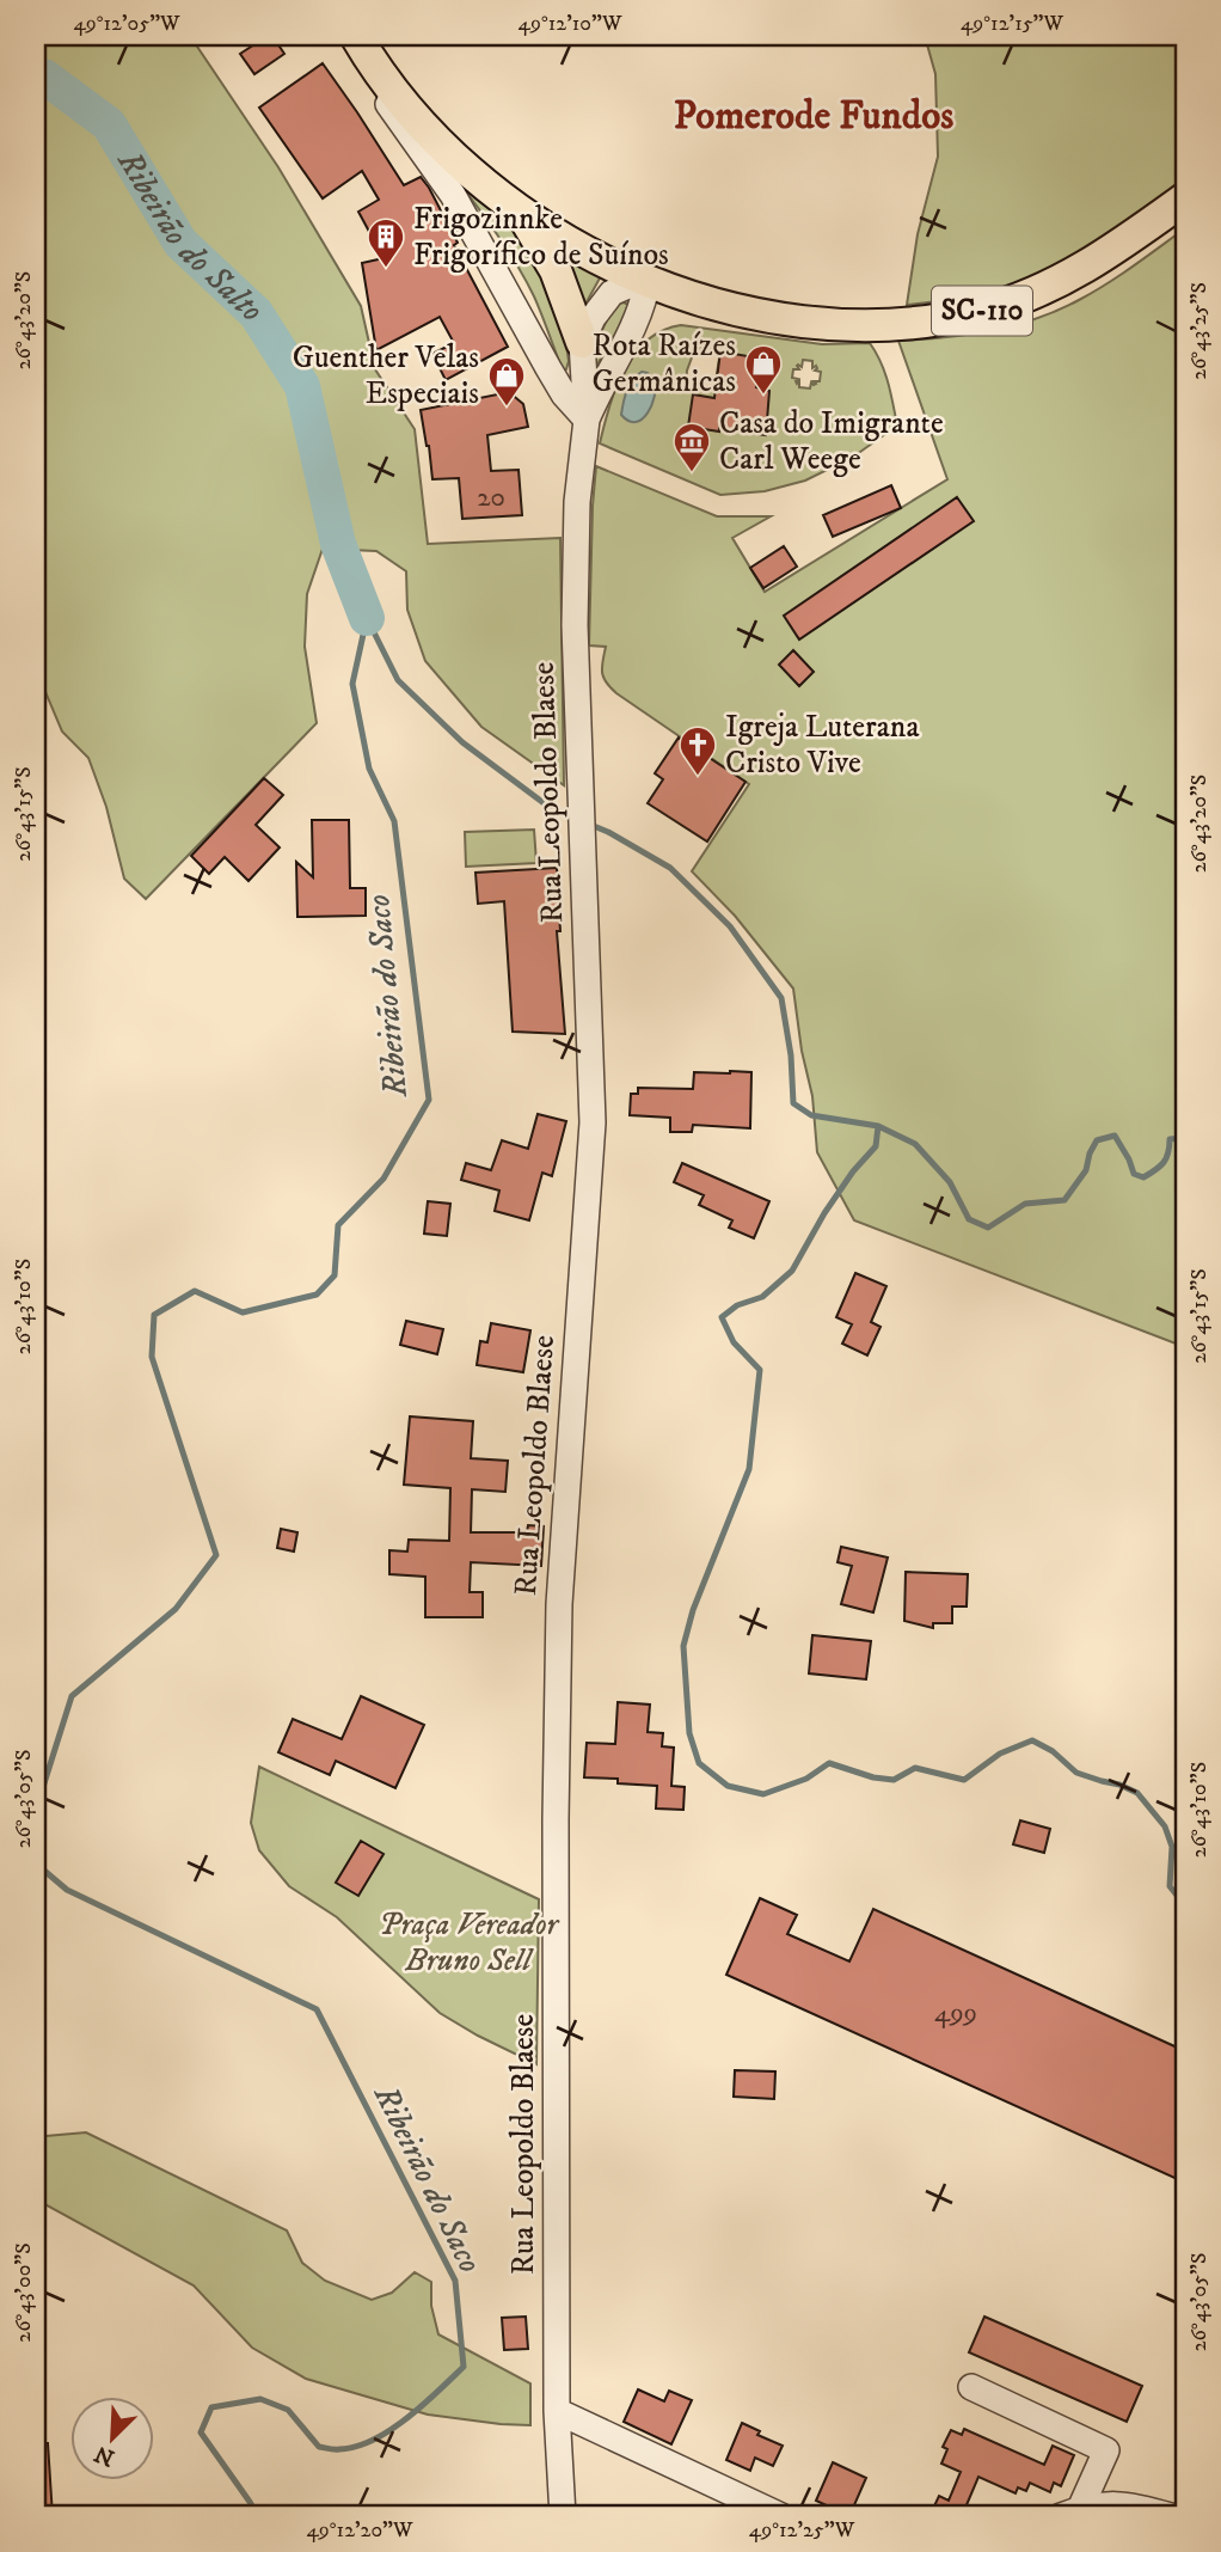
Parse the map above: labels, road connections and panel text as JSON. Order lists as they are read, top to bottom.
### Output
{
  "streets": {
    "main road": ["SC-110"],
    "street": ["Rua Leopoldo Blaese"]
  },
  "crossings": [
    ["SC-110", "Rua Leopoldo Blaese"]
  ],
  "districts": ["Pomerode Fundos"],
  "water": ["Ribeirão do Salto", "Ribeirão do Saco"],
  "parks": ["Praça Vereador Bruno Sell"],
  "places": {
    "building": ["Frigozinnke Frigorífico de Suínos"],
    "shop": ["Rota Raízes Germânicas", "Guenther Velas Especiais"],
    "museum": ["Casa do Imigrante Carl Weege"],
    "church": ["Igreja Luterana Cristo Vive"]
  },
  "house_numbers": ["20", "499"],
  "north": "bottom left",
  "coordinates": [
    "49°12'05\"W",
    "49°12'10\"W",
    "49°12'15\"W",
    "26°43'20\"S",
    "26°43'25\"S",
    "26°43'15\"S",
    "26°43'10\"S",
    "26°43'05\"S",
    "26°43'00\"S",
    "49°12'20\"W",
    "49°12'25\"W"
  ]
}
